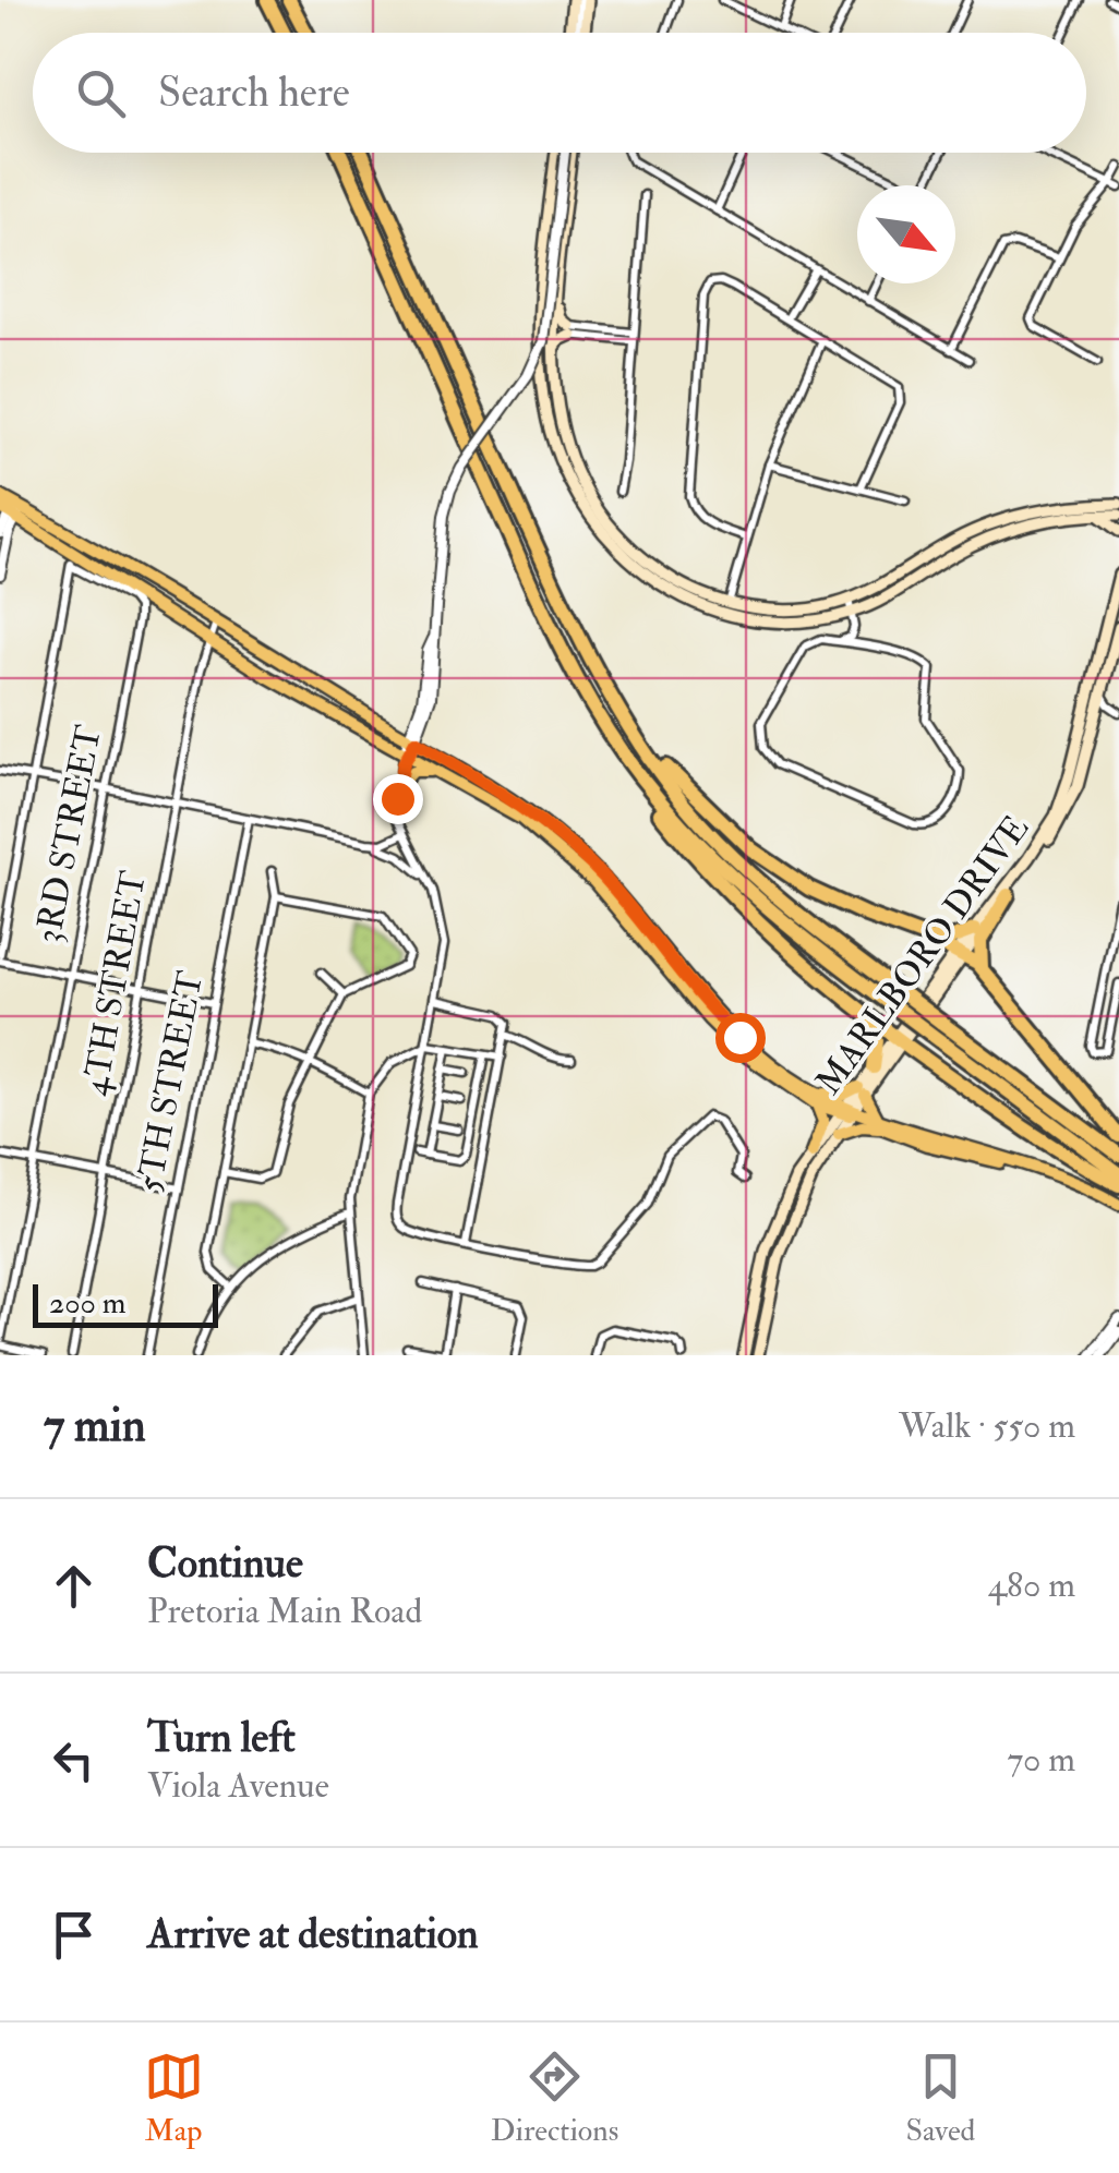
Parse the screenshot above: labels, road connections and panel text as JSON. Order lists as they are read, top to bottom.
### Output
{
  "streets": {
    "main road": ["MARLBORO DRIVE"],
    "street": ["3RD STREET", "4TH STREET", "5TH STREET"]
  },
  "scale_bar": "200 m",
  "north": "bottom right",
  "page": {
    "search": "Search here",
    "scale": "200 m",
    "heading": ["7 min", "Walk · 550 m"],
    "list": [
      ["Continue", "Pretoria Main Road", "480 m"],
      ["Turn left", "Viola Avenue", "70 m"],
      "Arrive at destination"
    ],
    "nav": ["Map", "Directions", "Saved"]
  }
}
